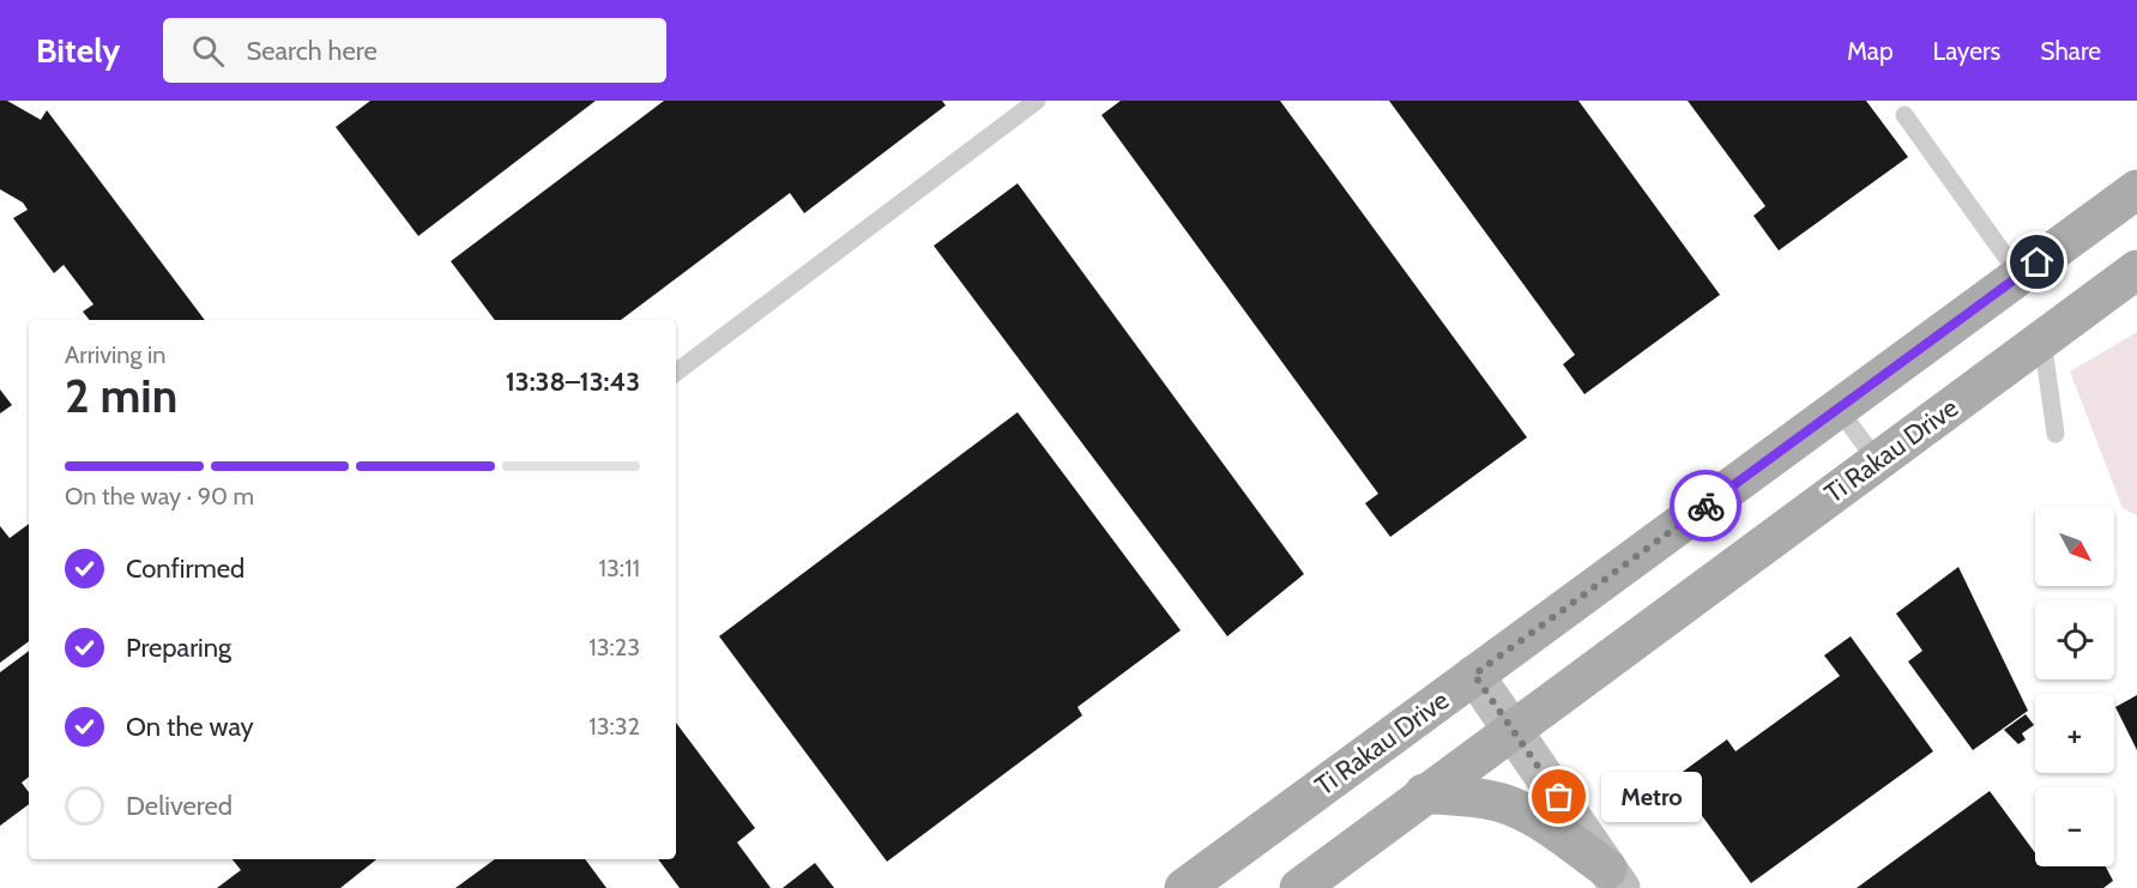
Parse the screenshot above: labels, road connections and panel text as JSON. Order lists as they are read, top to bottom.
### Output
{
  "streets": {
    "main road": ["Ti Rakau Drive"]
  },
  "places": ["Metro"],
  "north": "bottom right",
  "page": {
    "header": "Bitely",
    "search": "Search here",
    "nav": ["Map", "Layers", "Share"],
    "heading": ["2 min", "Arriving in", "13:38–13:43"],
    "bar": "On the way · 90 m",
    "map_buttons": ["+", "−"],
    "list": [
      ["Confirmed", "13:11"],
      ["Preparing", "13:23"],
      ["On the way", "13:32"],
      "Delivered"
    ],
    "bubble": "Metro"
  }
}
